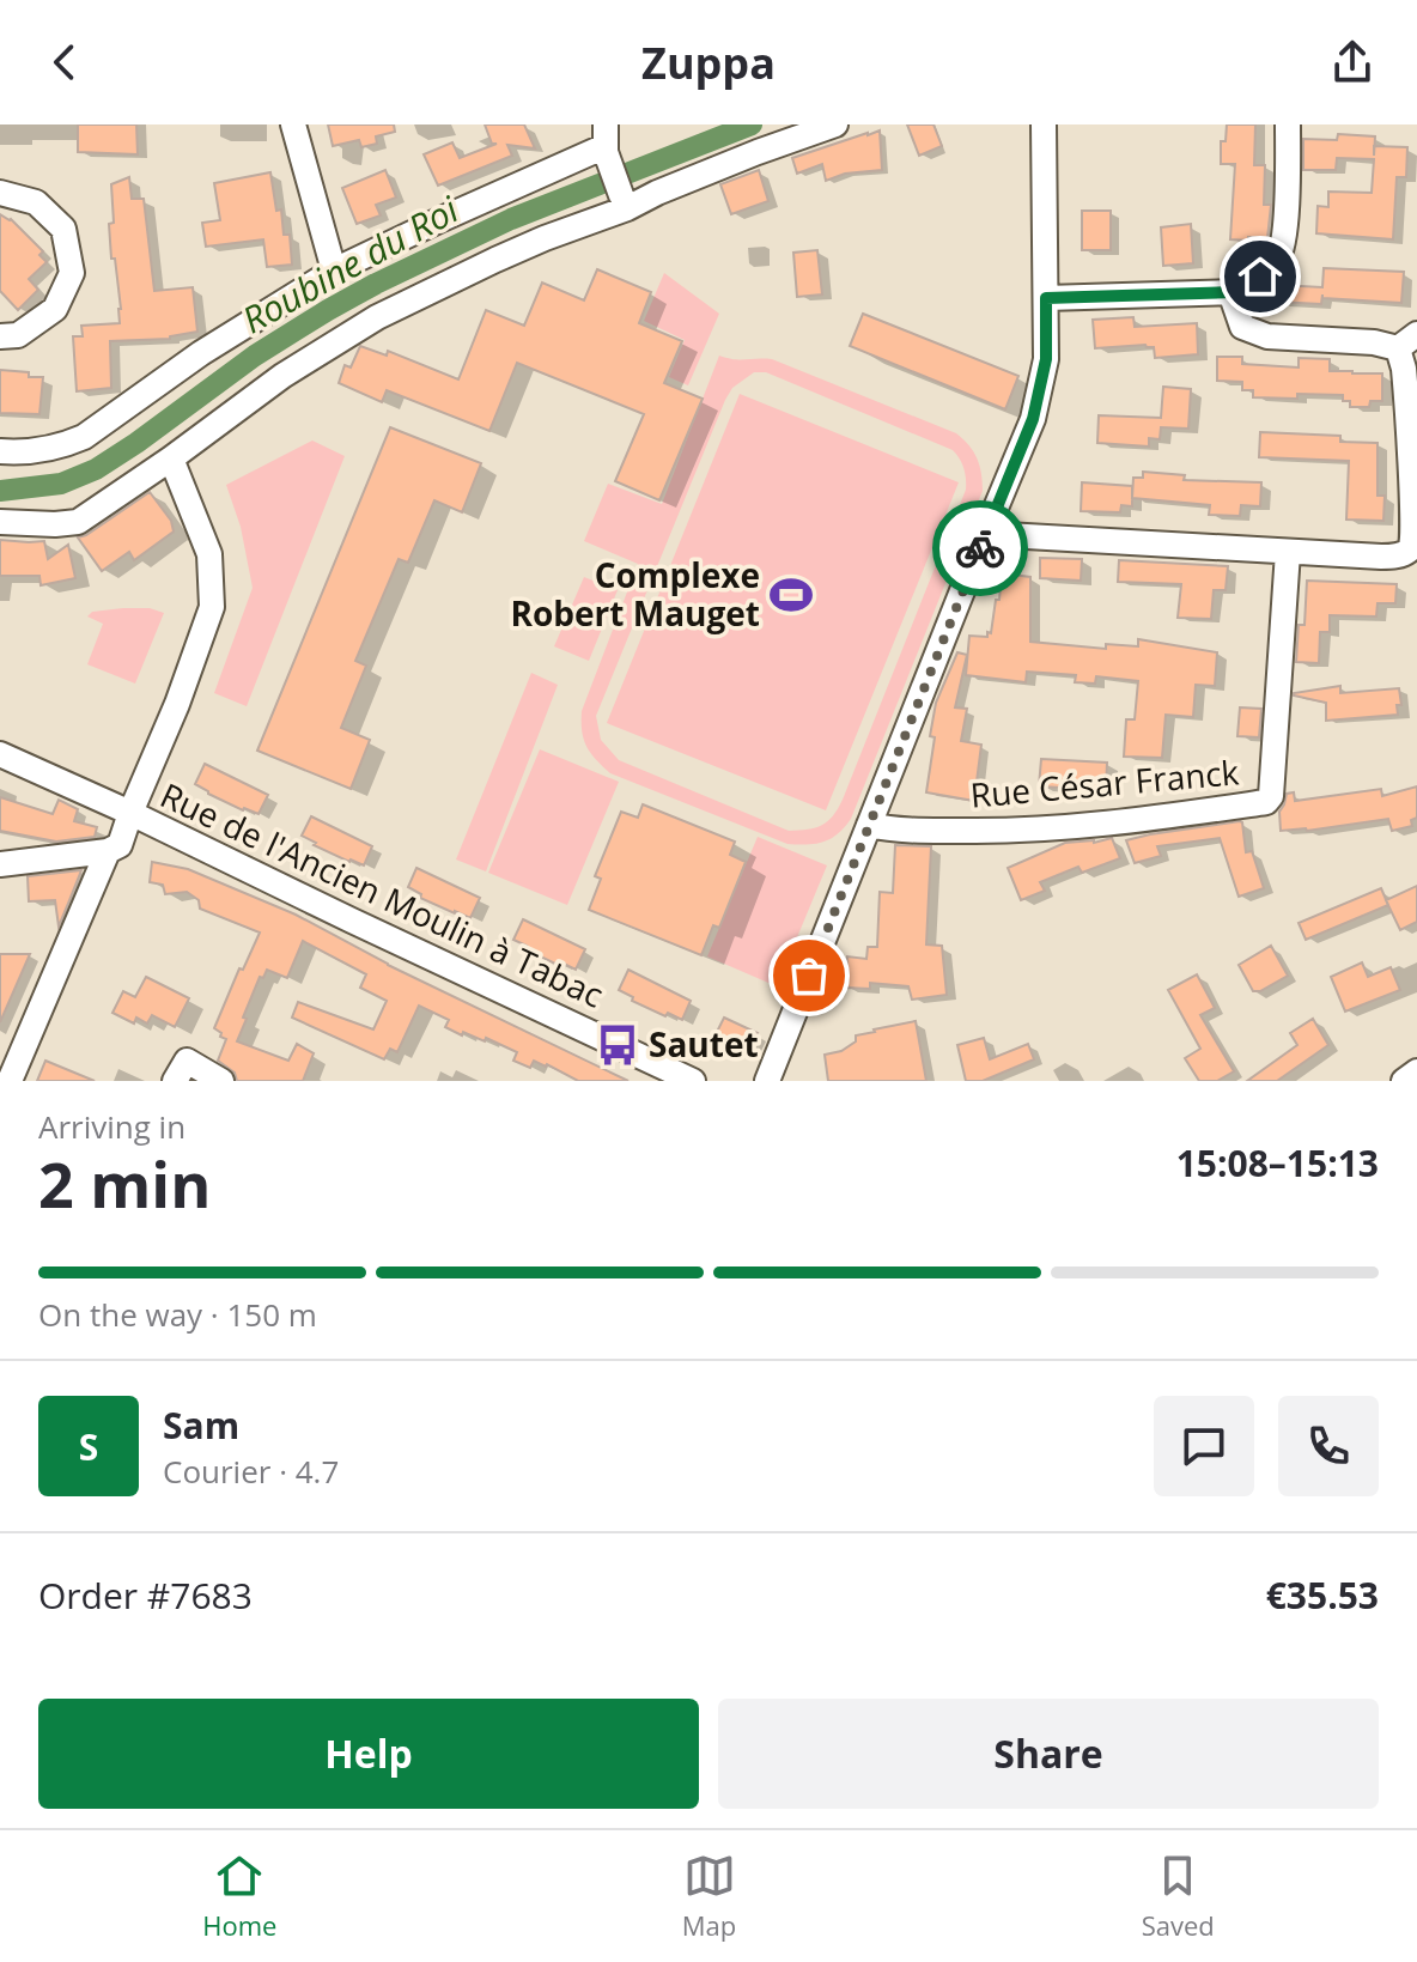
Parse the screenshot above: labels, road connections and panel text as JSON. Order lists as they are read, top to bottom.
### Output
{
  "streets": {
    "street": ["Rue César Franck", "Rue de l'Ancien Moulin à Tabac"]
  },
  "water": ["Roubine du Roi"],
  "places": {
    "sports": ["Complexe Robert Mauget"],
    "bus stop": ["Sautet"]
  },
  "page": {
    "header": "Zuppa",
    "heading": ["2 min", "Arriving in", "15:08–15:13"],
    "panel": [
      "Sam",
      "Courier · 4.7",
      "Order #7683",
      "€35.53"
    ],
    "bar": "On the way · 150 m",
    "round": "S",
    "buttons": ["Help", "Share"],
    "tabs": ["Home", "Map", "Saved"]
  }
}
